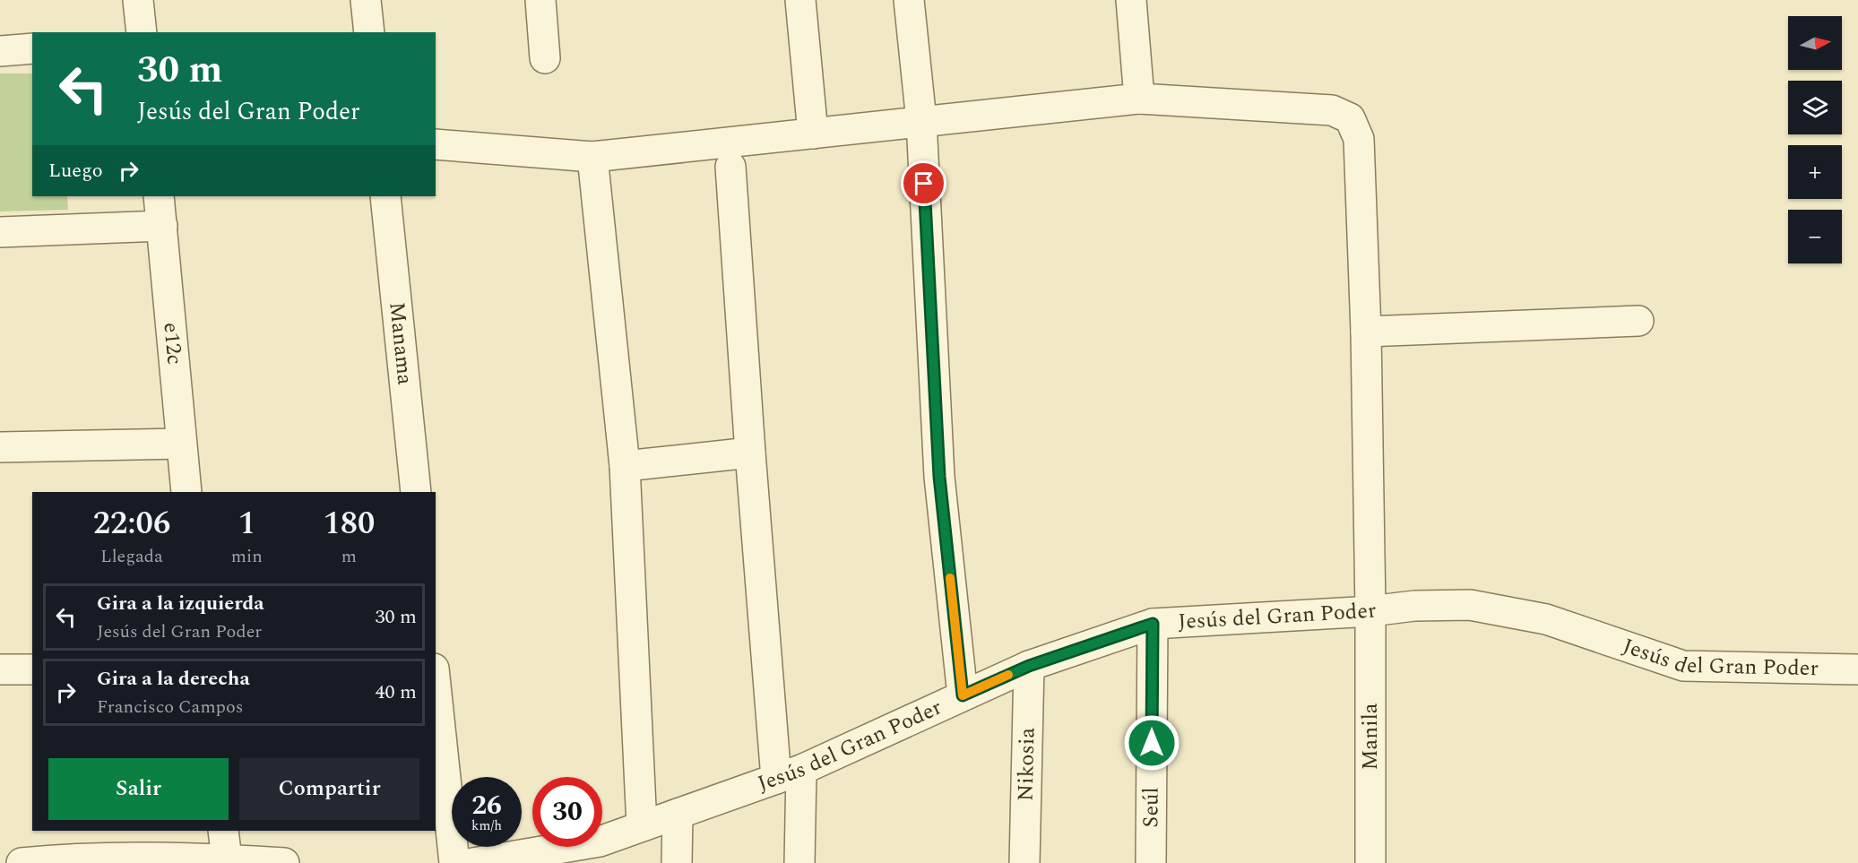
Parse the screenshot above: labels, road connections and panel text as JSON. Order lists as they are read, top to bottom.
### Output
{
  "streets": {
    "street": [
      "e12c",
      "Manama",
      "Jesús del Gran Poder",
      "Manila",
      "Nikosia",
      "Seúl"
    ]
  },
  "crossings": [
    ["Jesús del Gran Poder", "Manila"],
    ["Jesús del Gran Poder", "Nikosia"],
    ["Jesús del Gran Poder", "Seúl"]
  ],
  "north": "right",
  "page": {
    "map_buttons": ["+", "−"],
    "turn": ["30 m", "Jesús del Gran Poder"],
    "then": "Luego",
    "eta": [
      "22:06",
      "Llegada",
      "1",
      "min",
      "180",
      "m"
    ],
    "list": [
      {
        "name": "Gira a la izquierda",
        "note": "Jesús del Gran Poder",
        "value": "30 m"
      },
      {
        "name": "Gira a la derecha",
        "note": "Francisco Campos",
        "value": "40 m"
      }
    ],
    "buttons": ["Salir", "Compartir"],
    "speed": "26 km/h",
    "limit": "30"
  }
}
